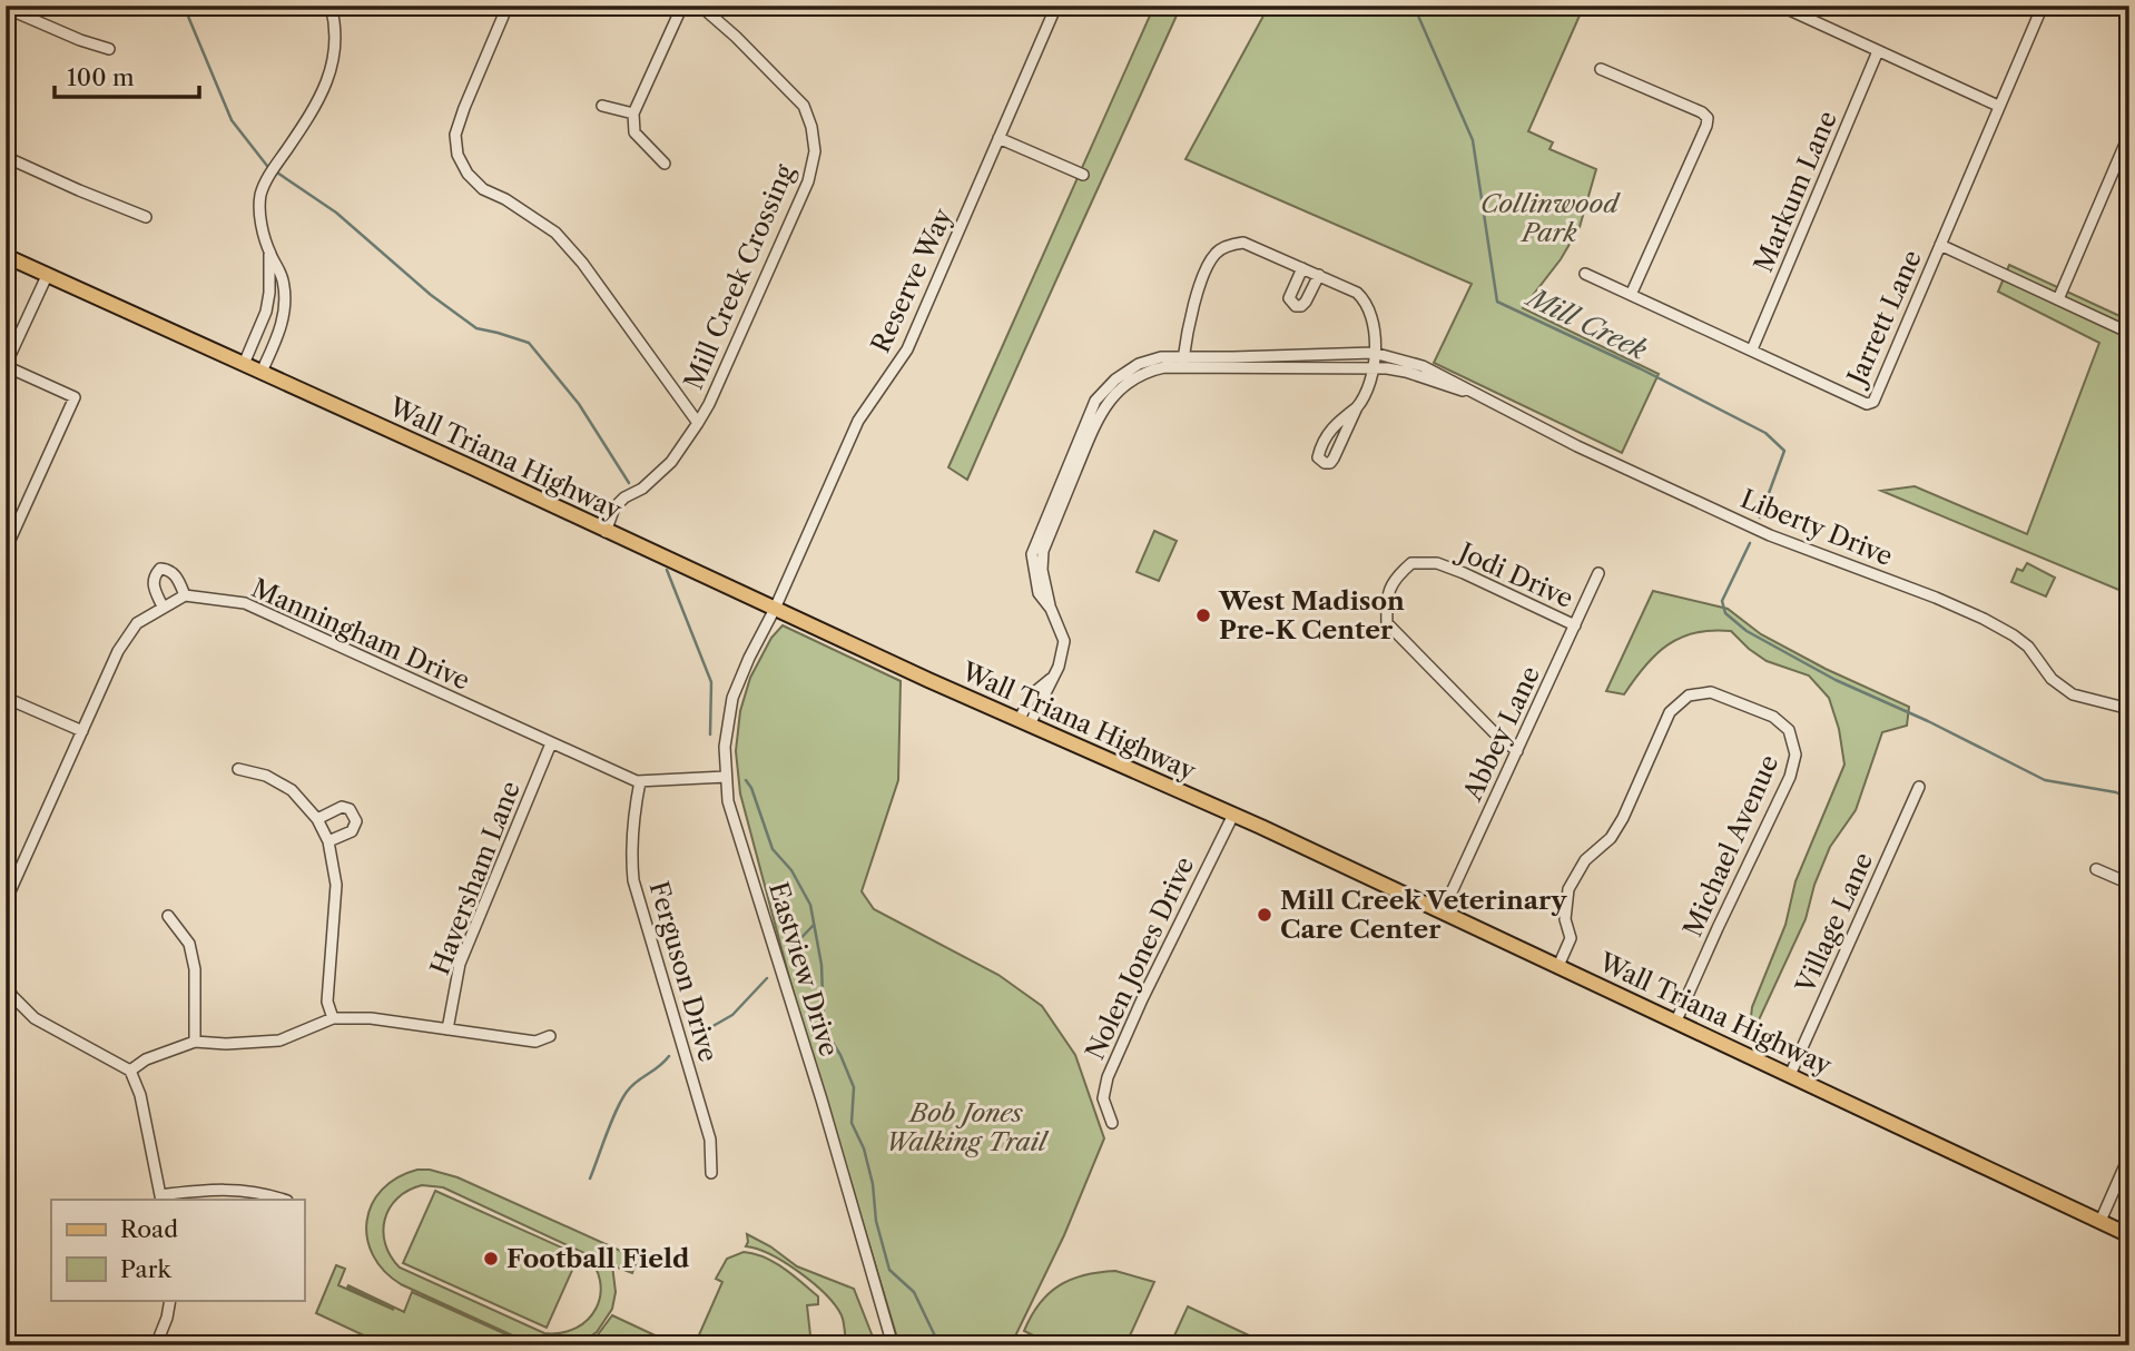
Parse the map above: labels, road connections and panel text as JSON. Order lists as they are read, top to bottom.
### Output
{
  "streets": {
    "main road": ["Wall Triana Highway"],
    "street": [
      "Markum Lane",
      "Mill Creek Crossing",
      "Reserve Way",
      "Jarrett Lane",
      "Liberty Drive",
      "Jodi Drive",
      "Manningham Drive",
      "Abbey Lane",
      "Michael Avenue",
      "Haversham Lane",
      "Village Lane",
      "Nolen Jones Drive",
      "Eastview Drive",
      "Ferguson Drive"
    ]
  },
  "crossings": [
    ["Markum Lane", "Jarrett Lane"],
    ["Mill Creek Crossing", "Wall Triana Highway"],
    ["Reserve Way", "Wall Triana Highway"],
    ["Reserve Way", "Eastview Drive"],
    ["Wall Triana Highway", "Liberty Drive"],
    ["Wall Triana Highway", "Abbey Lane"],
    ["Wall Triana Highway", "Michael Avenue"],
    ["Wall Triana Highway", "Village Lane"],
    ["Wall Triana Highway", "Nolen Jones Drive"],
    ["Wall Triana Highway", "Eastview Drive"],
    ["Jodi Drive", "Abbey Lane"],
    ["Manningham Drive", "Haversham Lane"],
    ["Manningham Drive", "Eastview Drive"],
    ["Manningham Drive", "Ferguson Drive"]
  ],
  "water": ["Mill Creek"],
  "parks": ["Collinwood Park", "Bob Jones Walking Trail"],
  "places": ["West Madison Pre-K Center", "Mill Creek Veterinary Care Center", "Football Field"],
  "legend": ["Road", "Park"],
  "scale_bar": "100 m"
}
